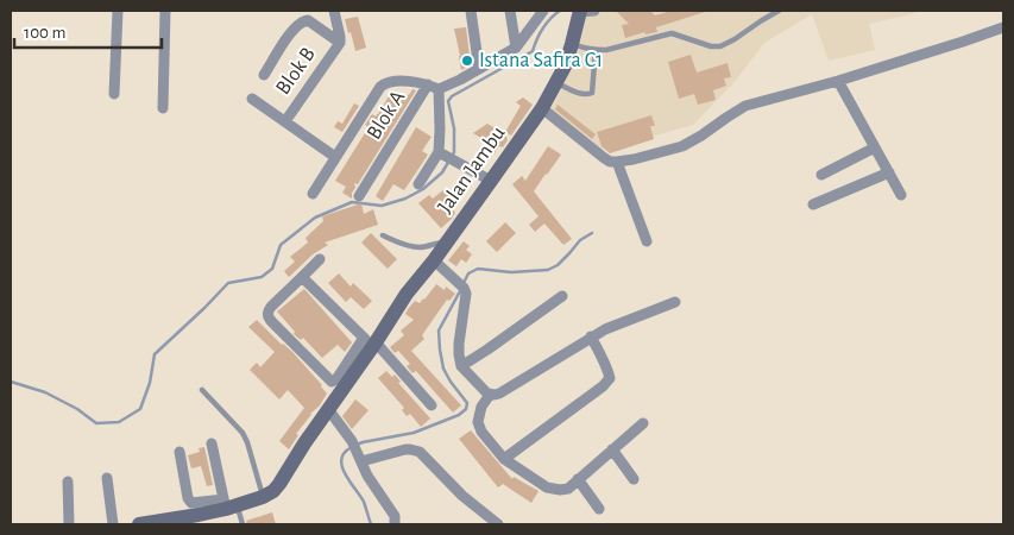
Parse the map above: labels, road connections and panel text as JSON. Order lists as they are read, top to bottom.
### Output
{
  "streets": {
    "street": ["Blok B", "Blok A", "Jalan Jambu"]
  },
  "crossings": [
    ["Blok B", "Blok A"]
  ],
  "places": ["Istana Safira C1"],
  "scale_bar": "100 m"
}
